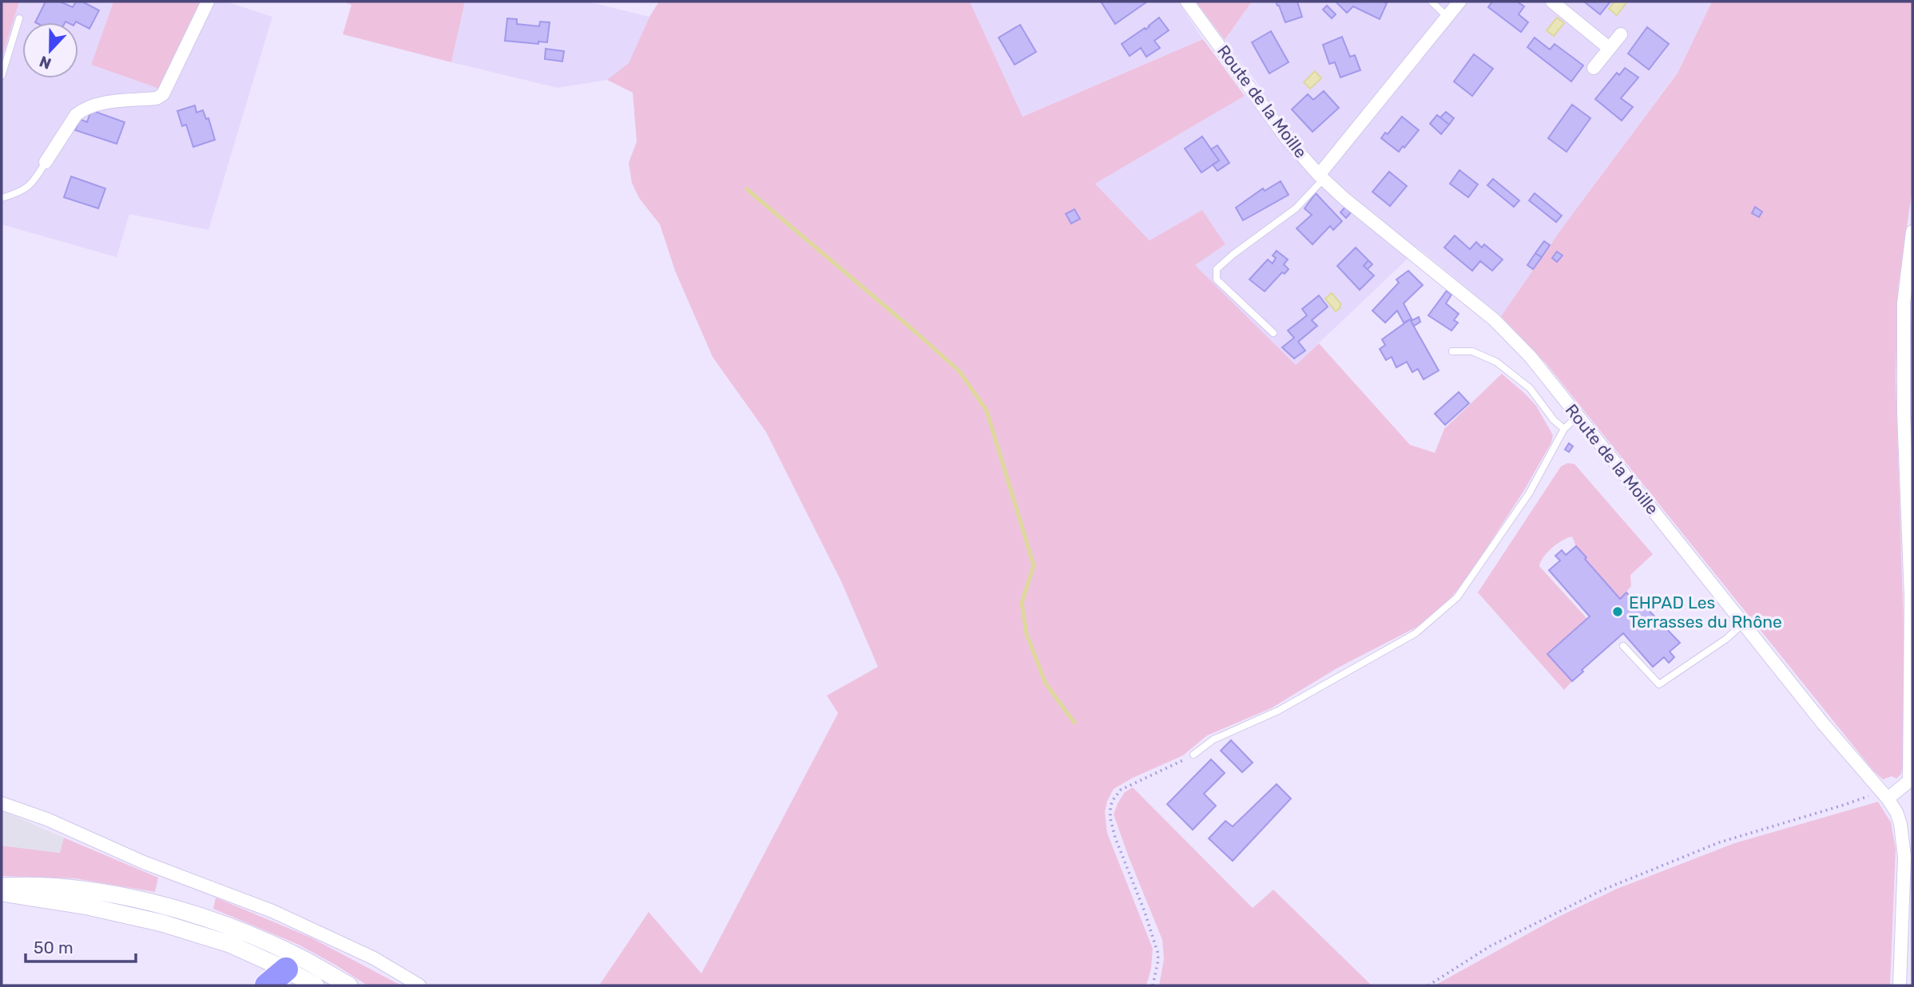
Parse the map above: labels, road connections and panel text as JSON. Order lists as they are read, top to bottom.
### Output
{
  "streets": {
    "street": ["Route de la Moille"]
  },
  "places": ["EHPAD Les Terrasses du Rhône"],
  "scale_bar": "50 m",
  "north": "bottom"
}
